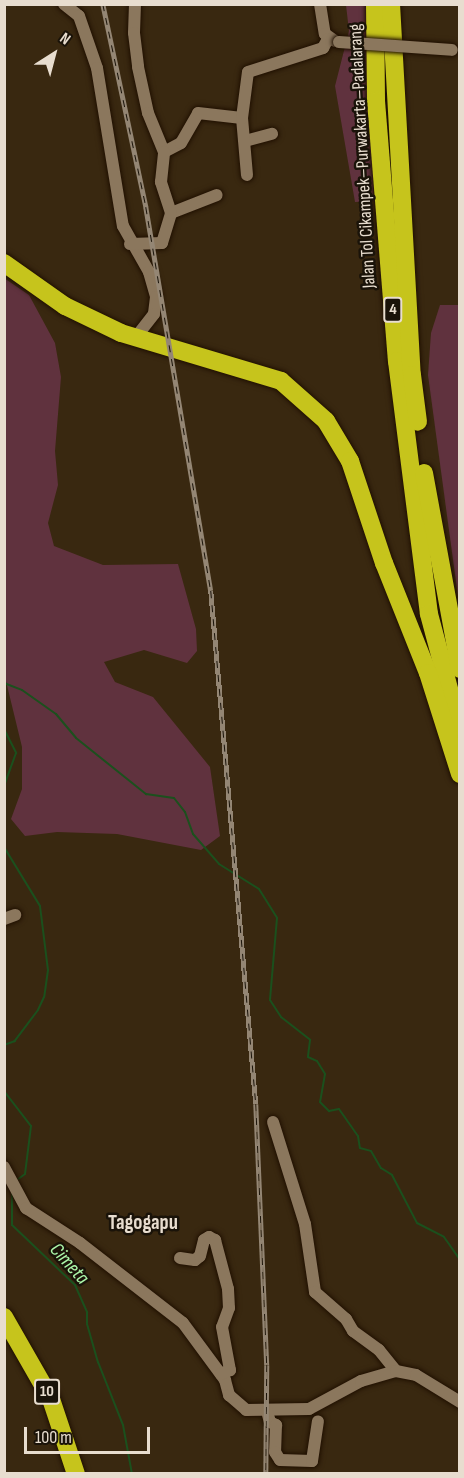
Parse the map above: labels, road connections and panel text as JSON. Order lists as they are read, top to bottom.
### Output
{
  "streets": {
    "highway": ["Jalan Tol Cikampek–Purwakarta–Padalarang", "4", "10"]
  },
  "districts": ["Tagogapu"],
  "water": ["Cimeta"],
  "scale_bar": "100 m",
  "north": "top right"
}
